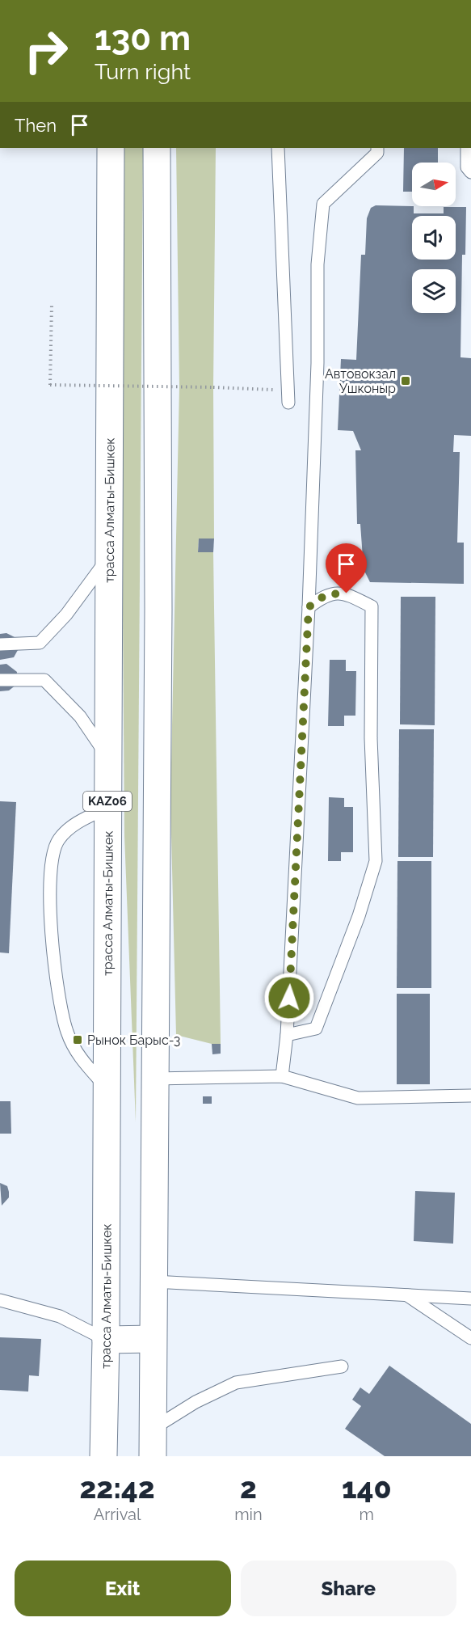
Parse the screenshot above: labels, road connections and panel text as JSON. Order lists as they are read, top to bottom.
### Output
{
  "streets": {
    "highway": ["трасса Алматы-Бишкек", "KАZ06"]
  },
  "places": {
    "transit": ["Автовокзал Ушконыр", "Рынок Барыс-3"]
  },
  "north": "right",
  "page": {
    "turn": ["130 m", "Turn right"],
    "then": "Then",
    "eta": [
      "22:42",
      "Arrival",
      "2",
      "min",
      "140",
      "m"
    ],
    "buttons": ["Exit", "Share"]
  }
}
